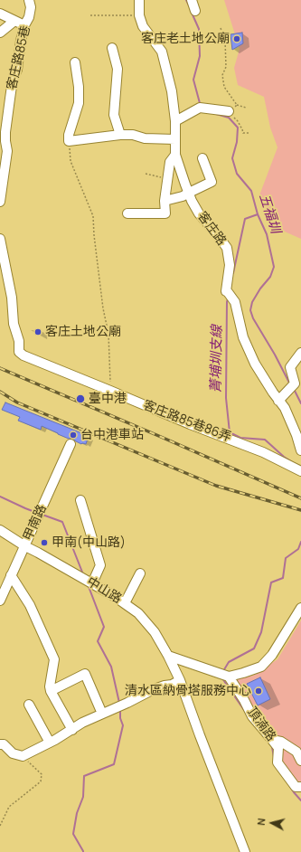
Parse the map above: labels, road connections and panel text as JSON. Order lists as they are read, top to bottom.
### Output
{
  "streets": {
    "street": [
      "客庄路85巷",
      "客庄路",
      "客庄路85巷86弄",
      "甲南路",
      "中山路",
      "頂湳路"
    ]
  },
  "crossings": [
    ["甲南路", "中山路"]
  ],
  "water": ["五福圳", "菁埔圳支線"],
  "places": [
    "客庄老土地公廟",
    "客庄土地公廟",
    "臺中港",
    "台中港車站",
    "甲南(中山路)",
    "清水區納骨塔服務中心"
  ],
  "north": "left"
}
